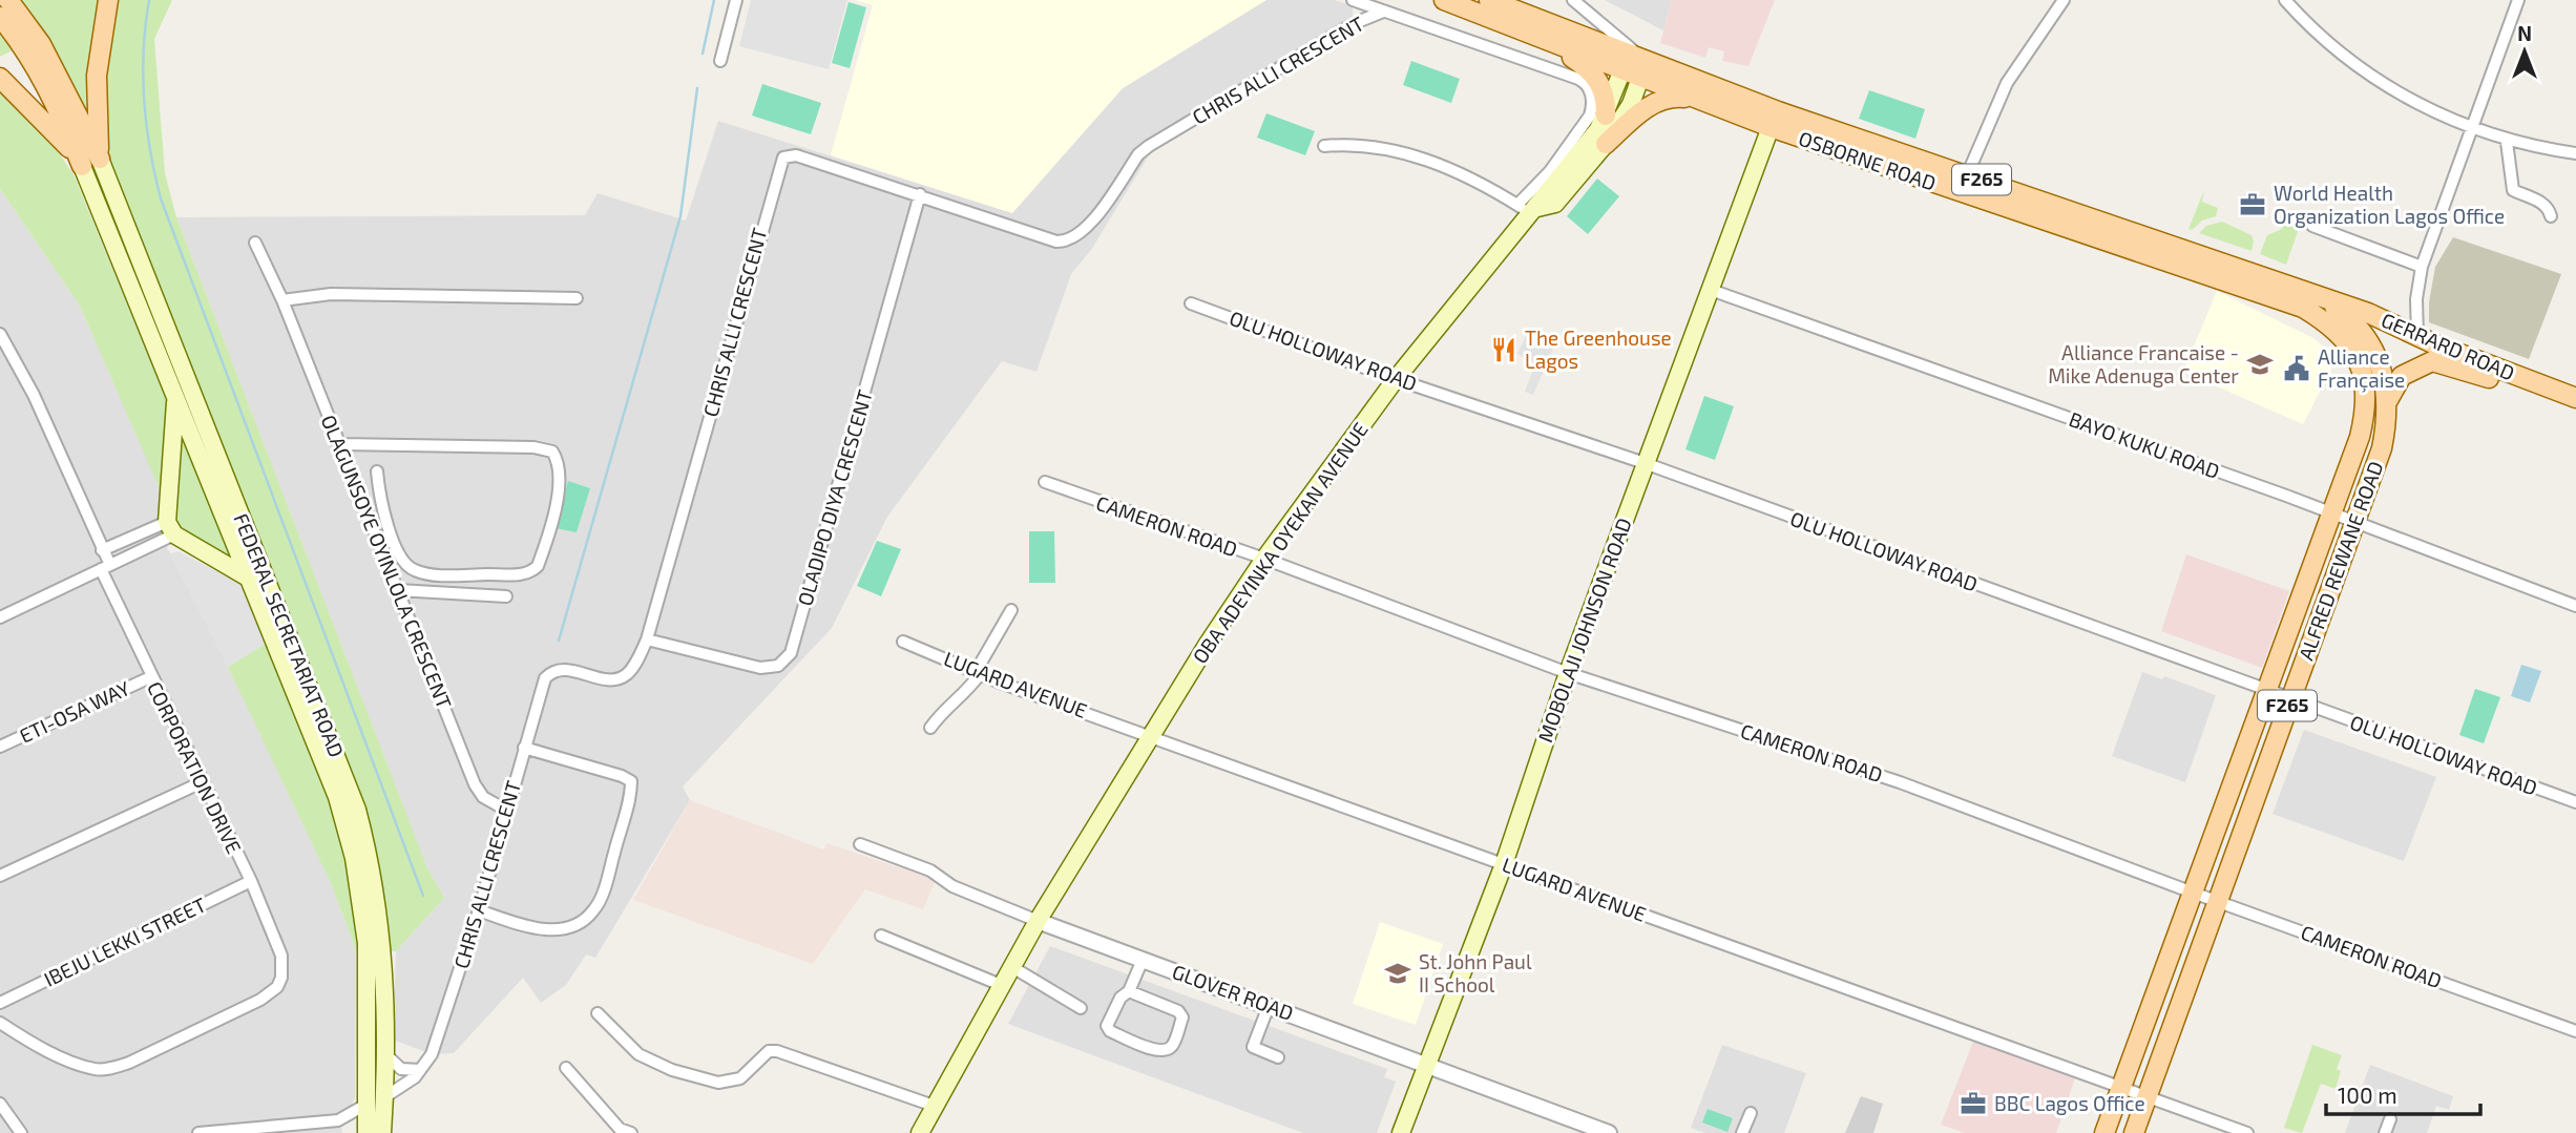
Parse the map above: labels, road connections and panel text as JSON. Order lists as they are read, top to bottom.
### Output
{
  "streets": {
    "main road": [
      "OSBORNE ROAD",
      "F265",
      "GERRARD ROAD",
      "OBA ADEYINKA OYEKAN AVENUE",
      "ALFRED REWANE ROAD",
      "MOBOLAJI JOHNSON ROAD",
      "FEDERAL SECRETARIAT ROAD"
    ],
    "street": [
      "CHRIS ALLI CRESCENT",
      "OLU HOLLOWAY ROAD",
      "BAYO KUKU ROAD",
      "OLADIPO DIYA CRESCENT",
      "CAMERON ROAD",
      "OLAGUNSOYE OYINLOLA CRESCENT",
      "LUGARD AVENUE",
      "ETI-OSA WAY",
      "CORPORATION DRIVE",
      "IBEJU LEKKI STREET",
      "GLOVER ROAD"
    ]
  },
  "crossings": [
    ["CHRIS ALLI CRESCENT", "OLADIPO DIYA CRESCENT"],
    ["CHRIS ALLI CRESCENT", "OLAGUNSOYE OYINLOLA CRESCENT"],
    ["CHRIS ALLI CRESCENT", "FEDERAL SECRETARIAT ROAD"],
    ["OSBORNE ROAD", "GERRARD ROAD"],
    ["OSBORNE ROAD", "OBA ADEYINKA OYEKAN AVENUE"],
    ["OSBORNE ROAD", "ALFRED REWANE ROAD"],
    ["OSBORNE ROAD", "MOBOLAJI JOHNSON ROAD"],
    ["GERRARD ROAD", "ALFRED REWANE ROAD"],
    ["OLU HOLLOWAY ROAD", "OBA ADEYINKA OYEKAN AVENUE"],
    ["OLU HOLLOWAY ROAD", "ALFRED REWANE ROAD"],
    ["OLU HOLLOWAY ROAD", "MOBOLAJI JOHNSON ROAD"],
    ["BAYO KUKU ROAD", "ALFRED REWANE ROAD"],
    ["BAYO KUKU ROAD", "MOBOLAJI JOHNSON ROAD"],
    ["CAMERON ROAD", "OBA ADEYINKA OYEKAN AVENUE"],
    ["CAMERON ROAD", "ALFRED REWANE ROAD"],
    ["CAMERON ROAD", "MOBOLAJI JOHNSON ROAD"],
    ["OBA ADEYINKA OYEKAN AVENUE", "LUGARD AVENUE"],
    ["OBA ADEYINKA OYEKAN AVENUE", "GLOVER ROAD"],
    ["ALFRED REWANE ROAD", "LUGARD AVENUE"],
    ["MOBOLAJI JOHNSON ROAD", "LUGARD AVENUE"],
    ["MOBOLAJI JOHNSON ROAD", "GLOVER ROAD"],
    ["ETI-OSA WAY", "CORPORATION DRIVE"],
    ["CORPORATION DRIVE", "IBEJU LEKKI STREET"]
  ],
  "places": {
    "office": ["World Health Organization Lagos Office", "BBC Lagos Office"],
    "restaurant": ["The Greenhouse Lagos"],
    "school or university": ["Alliance Francaise - Mike Adenuga Center", "St. John Paul II School"],
    "public building": ["Alliance Française"]
  },
  "scale_bar": "100 m",
  "north": "top"
}
